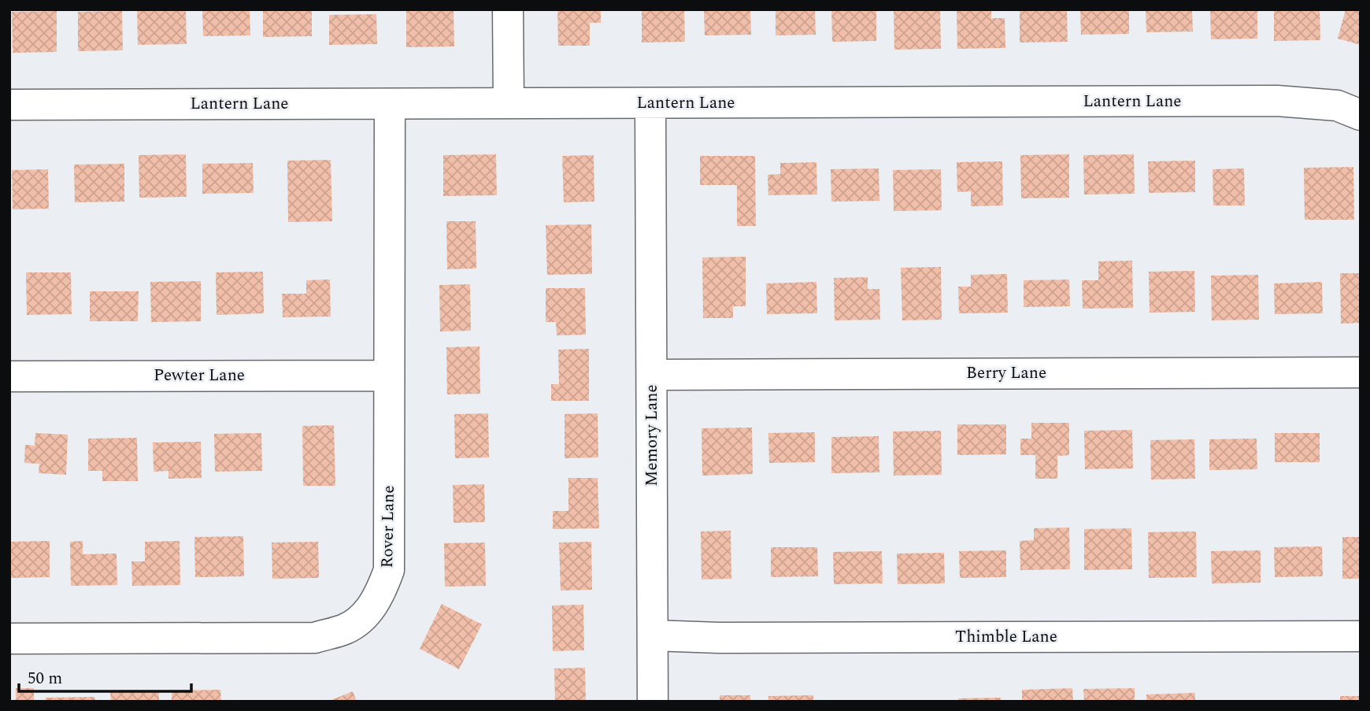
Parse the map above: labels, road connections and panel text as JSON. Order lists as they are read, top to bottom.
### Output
{
  "streets": {
    "street": [
      "Lantern Lane",
      "Berry Lane",
      "Pewter Lane",
      "Memory Lane",
      "Rover Lane",
      "Thimble Lane"
    ]
  },
  "crossings": [
    ["Lantern Lane", "Memory Lane"],
    ["Lantern Lane", "Rover Lane"],
    ["Berry Lane", "Memory Lane"],
    ["Pewter Lane", "Rover Lane"],
    ["Memory Lane", "Thimble Lane"]
  ],
  "scale_bar": "50 m"
}
